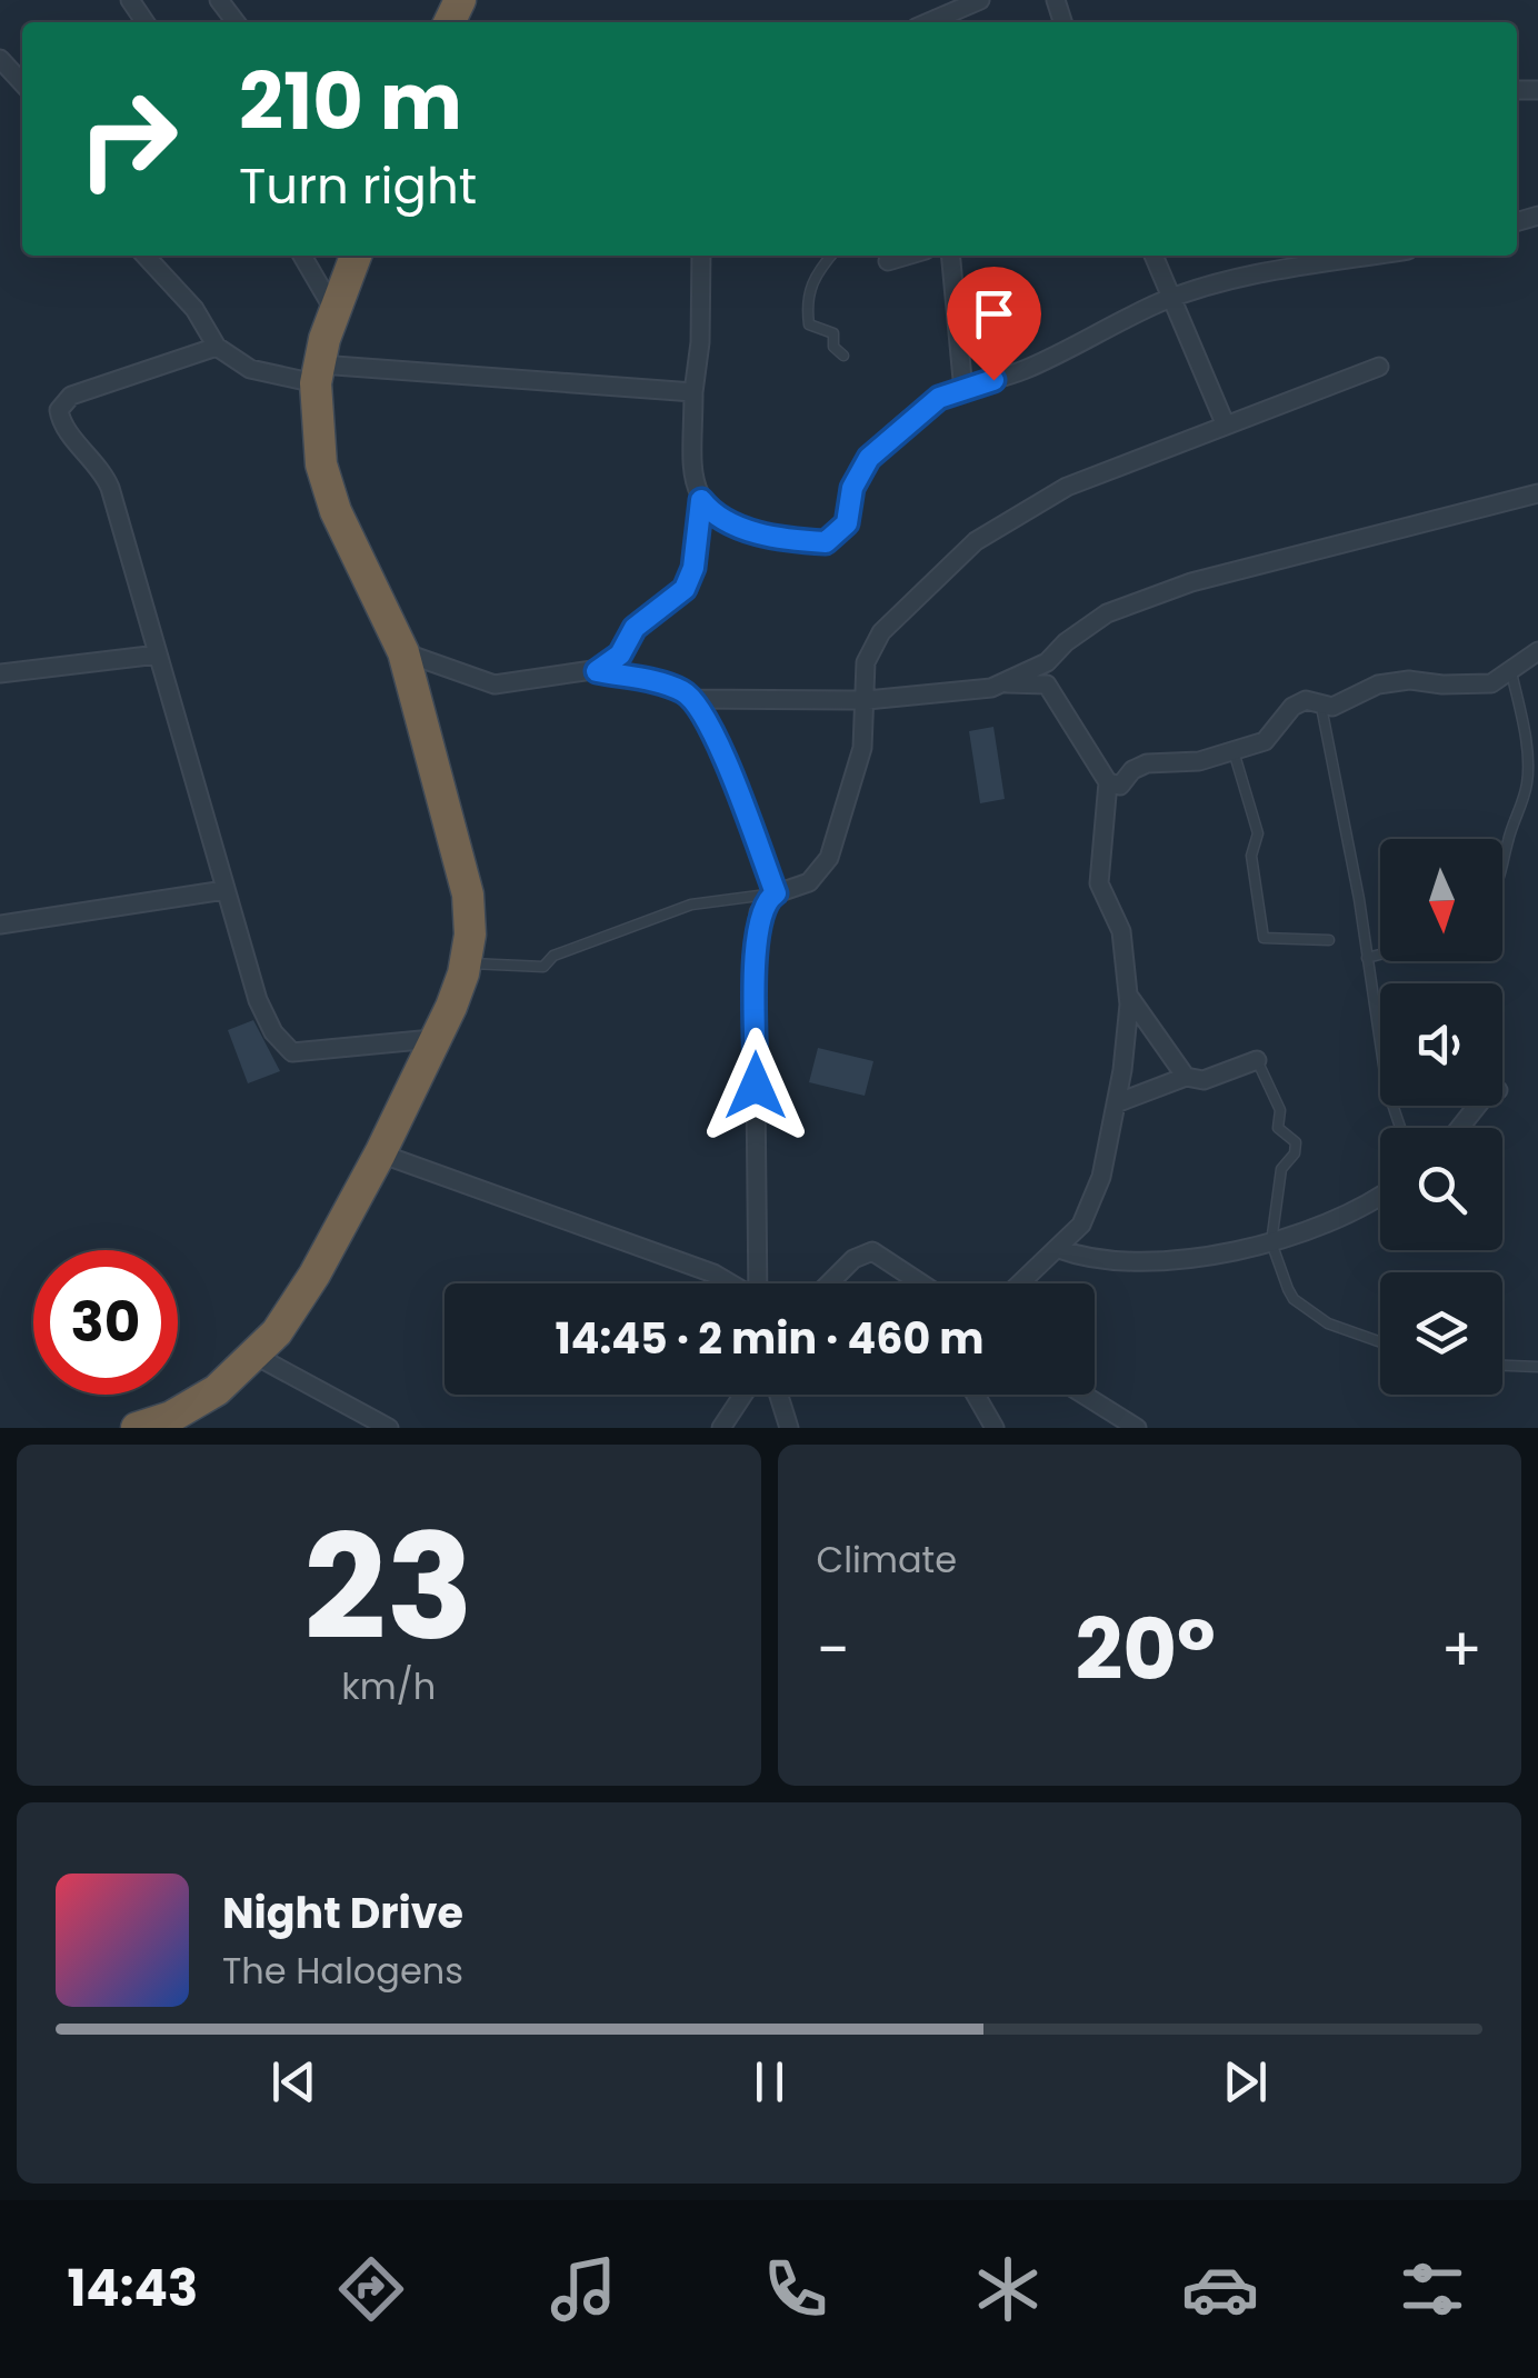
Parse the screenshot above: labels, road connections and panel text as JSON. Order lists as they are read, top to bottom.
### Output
{
  "north": "bottom",
  "page": {
    "turn": ["210 m", "Turn right"],
    "limit": "30",
    "trip": "14:45 · 2 min · 460 m",
    "tile": [
      ["23", "km/h"],
      "Climate"
    ],
    "heat": ["−", "20°", "+"],
    "song": ["Night Drive", "The Halogens"],
    "tabs": "14:43"
  }
}
